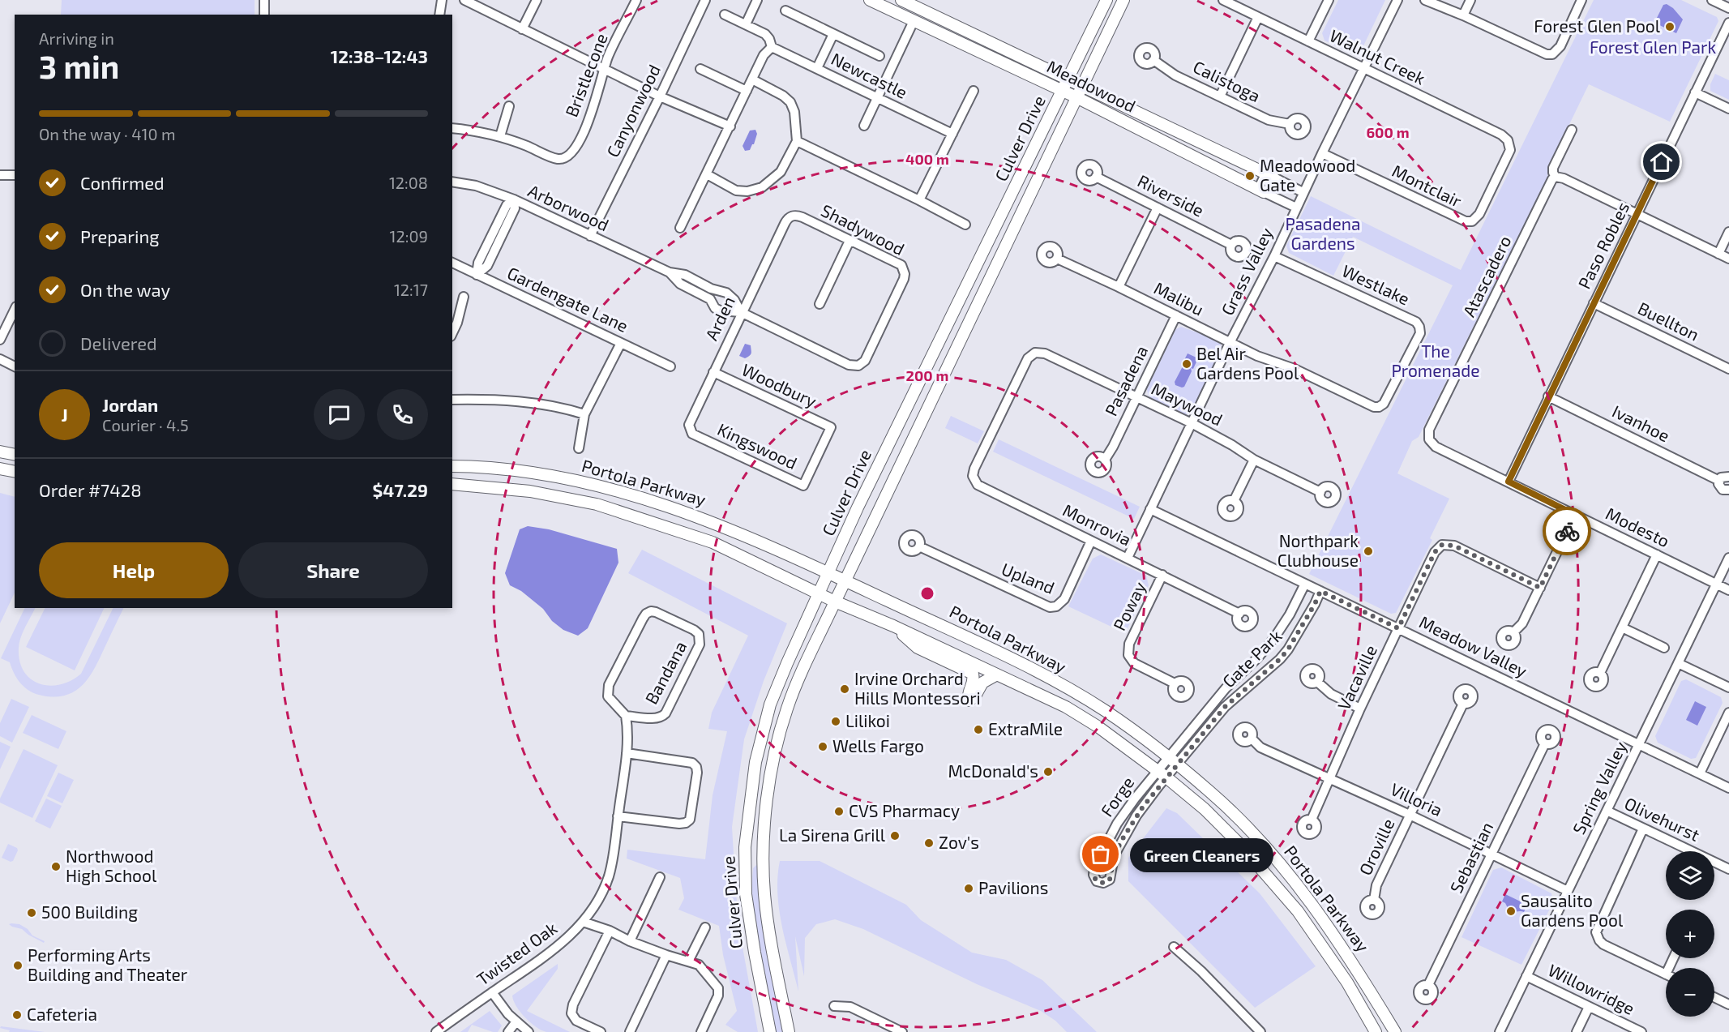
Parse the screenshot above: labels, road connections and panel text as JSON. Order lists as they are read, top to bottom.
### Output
{
  "streets": {
    "main road": ["Meadowood", "Culver Drive", "Portola Parkway"],
    "street": [
      "Walnut Creek",
      "Bristlecone",
      "Newcastle",
      "Calistoga",
      "Canyonwood",
      "Montclair",
      "Riverside",
      "Arborwood",
      "Shadywood",
      "Paso Robles",
      "Grass Valley",
      "Atascadero",
      "Westlake",
      "Malibu",
      "Gardengate Lane",
      "Arden",
      "Buellton",
      "Pasadena",
      "Woodbury",
      "Maywood",
      "Ivanhoe",
      "Kingswood",
      "Monrovia",
      "Modesto",
      "Upland",
      "Poway",
      "Meadow Valley",
      "Gate Park",
      "Bandana",
      "Vacaville",
      "Spring Valley",
      "Forge",
      "Villoria",
      "Olivehurst",
      "Oroville",
      "Sebastian",
      "Twisted Oak",
      "Willowridge"
    ]
  },
  "crossings": [
    ["Walnut Creek", "Montclair"],
    ["Walnut Creek", "Grass Valley"],
    ["Meadowood", "Culver Drive"],
    ["Meadowood", "Grass Valley"],
    ["Canyonwood", "Arborwood"],
    ["Culver Drive", "Portola Parkway"],
    ["Montclair", "Grass Valley"],
    ["Arborwood", "Shadywood"],
    ["Arborwood", "Arden"],
    ["Shadywood", "Arden"],
    ["Paso Robles", "Buellton"],
    ["Paso Robles", "Ivanhoe"],
    ["Paso Robles", "Modesto"],
    ["Grass Valley", "Westlake"],
    ["Grass Valley", "Malibu"],
    ["Grass Valley", "Maywood"],
    ["Grass Valley", "Monrovia"],
    ["Grass Valley", "Meadow Valley"],
    ["Atascadero", "Modesto"],
    ["Westlake", "Malibu"],
    ["Malibu", "Pasadena"],
    ["Arden", "Woodbury"],
    ["Arden", "Kingswood"],
    ["Pasadena", "Maywood"],
    ["Woodbury", "Kingswood"],
    ["Maywood", "Monrovia"],
    ["Portola Parkway", "Gate Park"],
    ["Portola Parkway", "Forge"],
    ["Monrovia", "Upland"],
    ["Monrovia", "Poway"],
    ["Modesto", "Spring Valley"],
    ["Meadow Valley", "Gate Park"],
    ["Meadow Valley", "Vacaville"],
    ["Meadow Valley", "Spring Valley"],
    ["Gate Park", "Forge"],
    ["Bandana", "Twisted Oak"],
    ["Vacaville", "Villoria"],
    ["Spring Valley", "Villoria"],
    ["Spring Valley", "Olivehurst"],
    ["Spring Valley", "Willowridge"],
    ["Villoria", "Oroville"],
    ["Villoria", "Sebastian"]
  ],
  "parks": ["Forest Glen Park", "Pasadena Gardens", "The Promenade"],
  "places": [
    "Forest Glen Pool",
    "Meadowood Gate",
    "Bel Air Gardens Pool",
    "Northpark Clubhouse",
    "Irvine Orchard Hills Montessori",
    "Lilikoi",
    "ExtraMile",
    "Wells Fargo",
    "McDonald's",
    "CVS Pharmacy",
    "La Sirena Grill",
    "Zov's",
    "Green Cleaners",
    "Northwood High School",
    "Pavilions",
    "Sausalito Gardens Pool",
    "500 Building",
    "Performing Arts Building and Theater",
    "Cafeteria"
  ],
  "page": {
    "heading": ["3 min", "Arriving in", "12:38–12:43"],
    "panel": [
      "Jordan",
      "Courier · 4.5",
      "Order #7428",
      "$47.29"
    ],
    "bar": "On the way · 410 m",
    "list": [
      ["Confirmed", "12:08"],
      ["Preparing", "12:09"],
      ["On the way", "12:17"],
      "Delivered"
    ],
    "round": "J",
    "buttons": ["Help", "Share"],
    "bubble": "Green Cleaners",
    "map_buttons": ["+", "−"]
  },
  "rings": ["600 m", "400 m", "200 m"]
}
